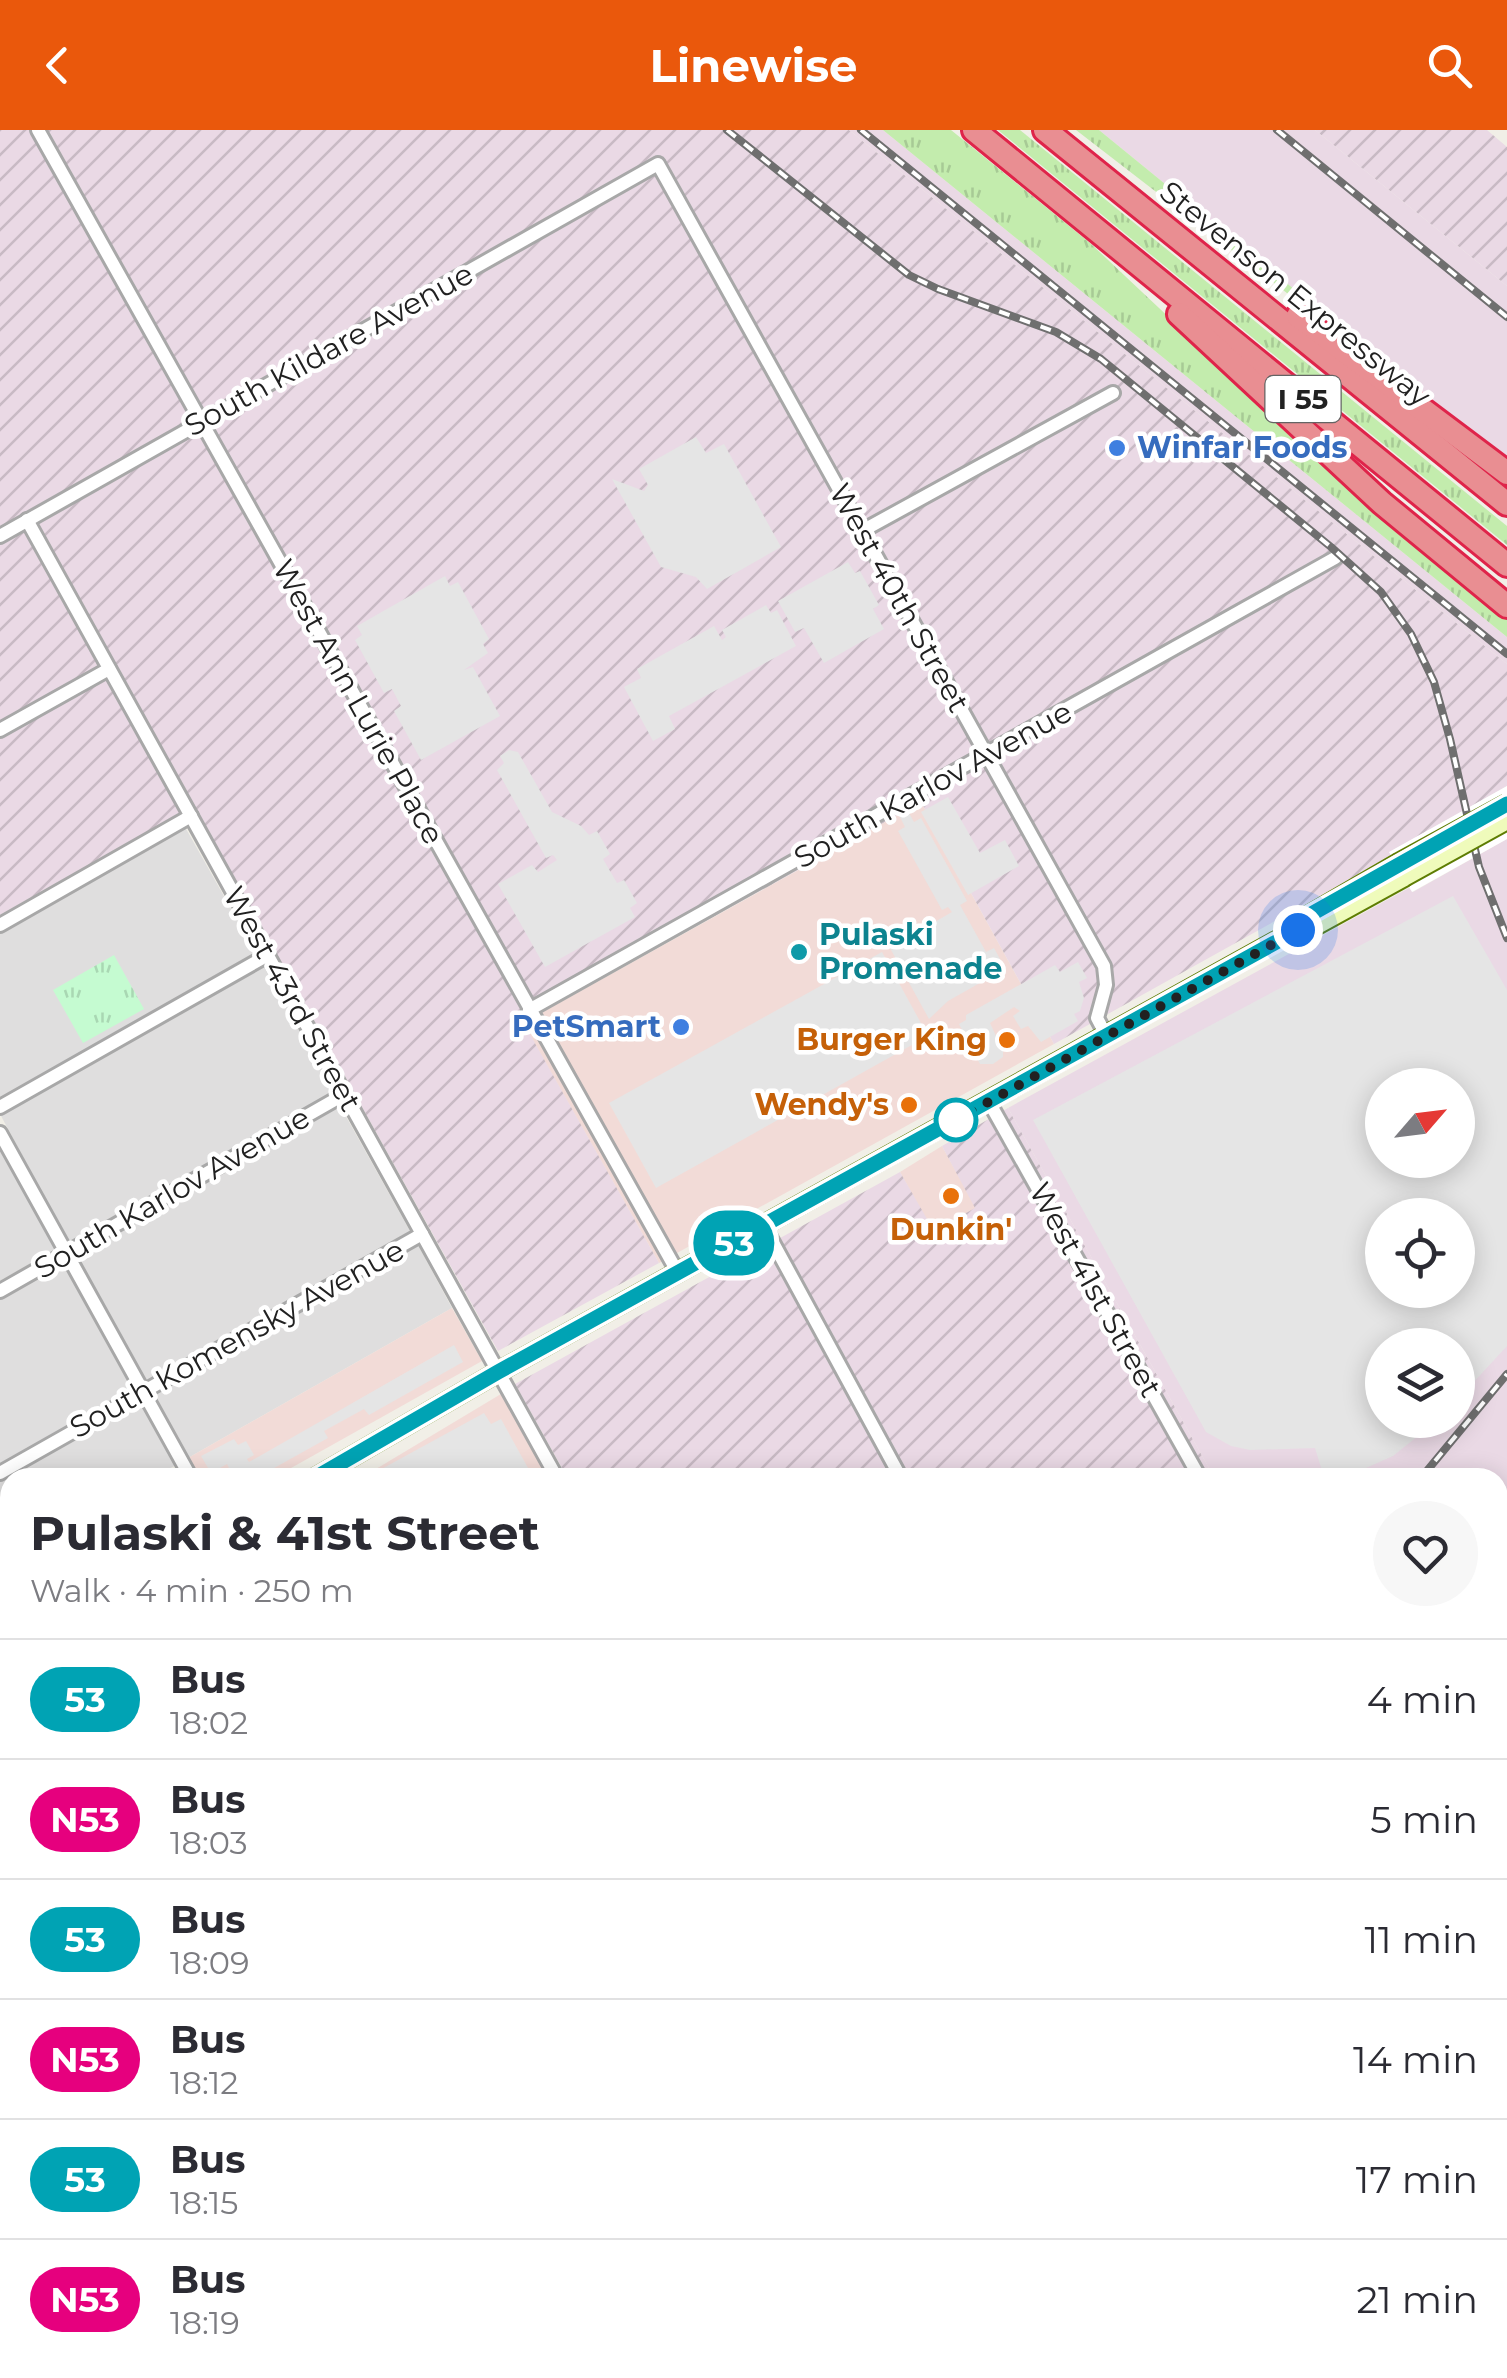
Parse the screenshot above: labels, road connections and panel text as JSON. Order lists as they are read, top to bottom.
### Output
{
  "streets": {
    "highway": ["Stevenson Expressway", "I 55"],
    "street": [
      "South Kildare Avenue",
      "West 40th Street",
      "West Ann Lurie Place",
      "South Karlov Avenue",
      "West 43rd Street",
      "West 41st Street",
      "South Komensky Avenue"
    ]
  },
  "crossings": [
    ["South Kildare Avenue", "West 40th Street"],
    ["South Kildare Avenue", "West Ann Lurie Place"],
    ["South Kildare Avenue", "West 43rd Street"],
    ["West 40th Street", "South Karlov Avenue"],
    ["West Ann Lurie Place", "South Karlov Avenue"],
    ["South Karlov Avenue", "West 43rd Street"],
    ["West 43rd Street", "South Komensky Avenue"]
  ],
  "places": [
    "Winfar Foods",
    "Pulaski Promenade",
    "PetSmart",
    "Burger King",
    "Wendy's",
    "Dunkin'"
  ],
  "lines": ["bus line 53"],
  "north": "top right",
  "page": {
    "header": "Linewise",
    "on_map": "53",
    "heading": ["Pulaski & 41st Street", "Walk · 4 min · 250 m"],
    "list": [
      {
        "mark": "53",
        "name": "Bus",
        "note": "18:02",
        "value": "4 min"
      },
      {
        "mark": "N53",
        "name": "Bus",
        "note": "18:03",
        "value": "5 min"
      },
      {
        "mark": "53",
        "name": "Bus",
        "note": "18:09",
        "value": "11 min"
      },
      {
        "mark": "N53",
        "name": "Bus",
        "note": "18:12",
        "value": "14 min"
      },
      {
        "mark": "53",
        "name": "Bus",
        "note": "18:15",
        "value": "17 min"
      },
      {
        "mark": "N53",
        "name": "Bus",
        "note": "18:19",
        "value": "21 min"
      }
    ]
  }
}
